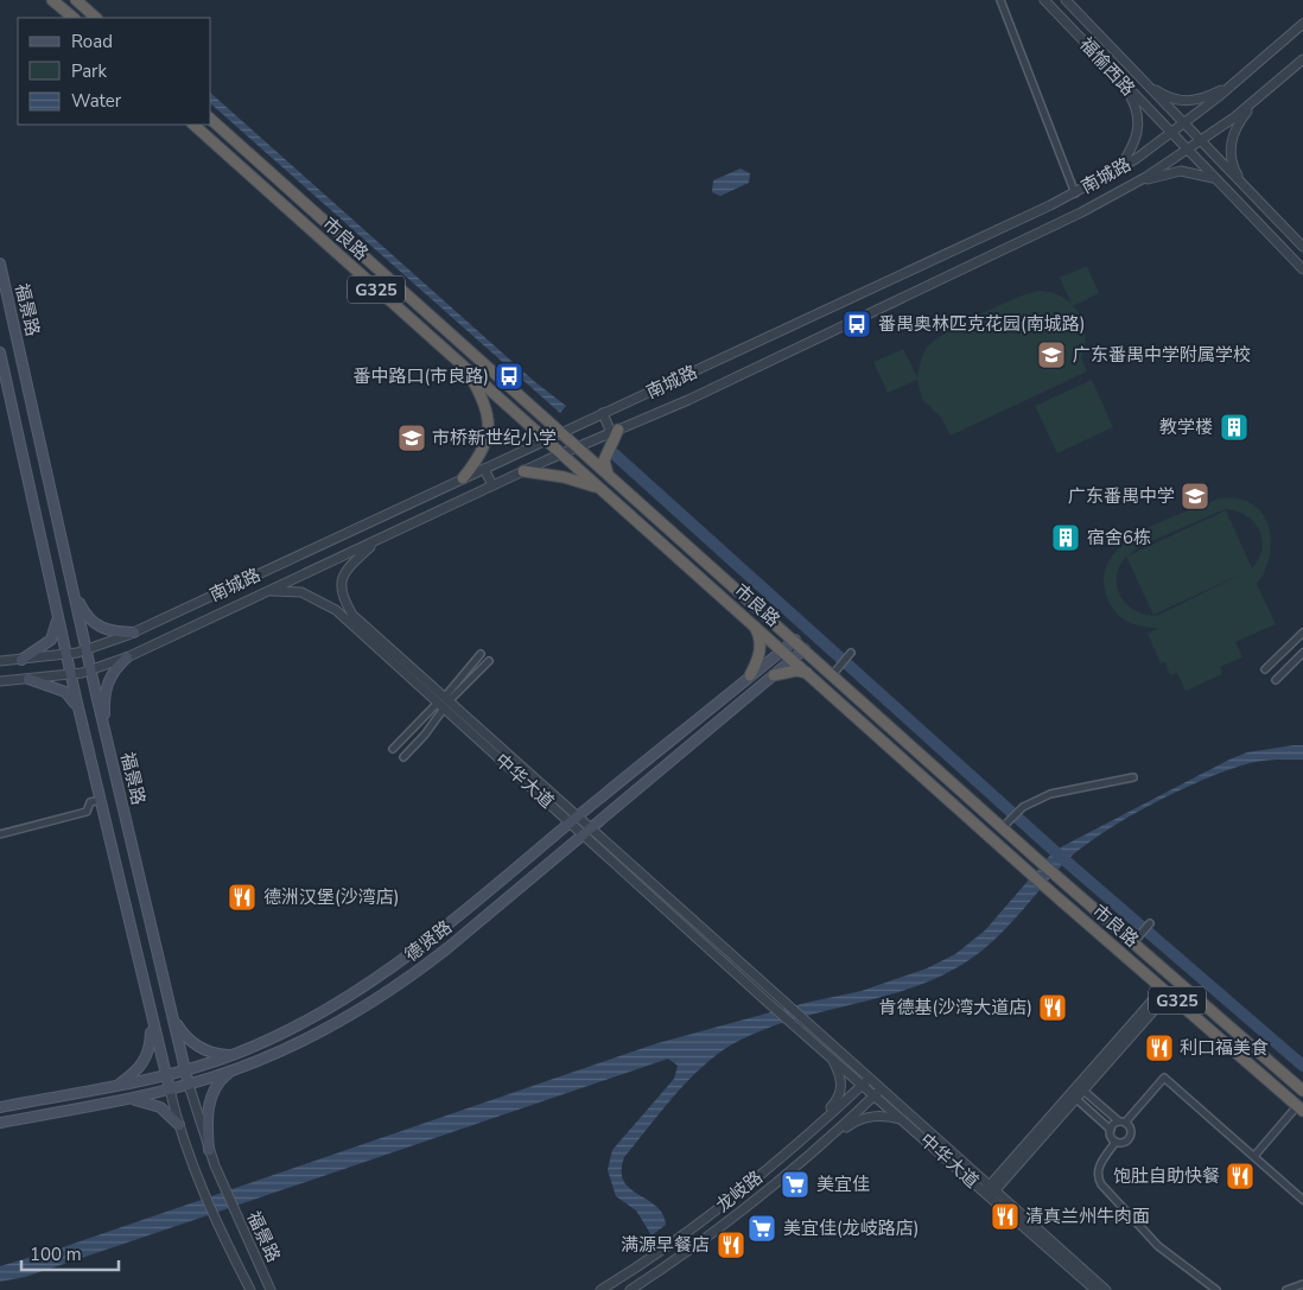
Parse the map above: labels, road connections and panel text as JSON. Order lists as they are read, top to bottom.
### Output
{
  "streets": {
    "highway": ["市良路", "G325"],
    "main road": ["福景路", "德贤路"],
    "street": [
      "福愉西路",
      "南城路",
      "中华大道",
      "龙岐路"
    ]
  },
  "crossings": [
    ["福愉西路", "南城路"],
    ["南城路", "市良路"],
    ["南城路", "福景路"],
    ["南城路", "中华大道"],
    ["市良路", "德贤路"],
    ["福景路", "德贤路"],
    ["中华大道", "德贤路"],
    ["中华大道", "龙岐路"]
  ],
  "places": {
    "bus stop": ["番禺奥林匹克花园(南城路)", "番中路口(市良路)"],
    "school or university": ["广东番禺中学附属学校", "市桥新世纪小学", "广东番禺中学"],
    "building": ["教学楼", "宿舍6栋"],
    "restaurant": [
      "德洲汉堡(沙湾店)",
      "肯德基(沙湾大道店)",
      "利口福美食",
      "饱肚自助快餐",
      "清真兰州牛肉面",
      "满源早餐店"
    ],
    "supermarket": ["美宜佳", "美宜佳(龙岐路店)"]
  },
  "legend": ["Road", "Park", "Water"],
  "scale_bar": "100 m"
}
